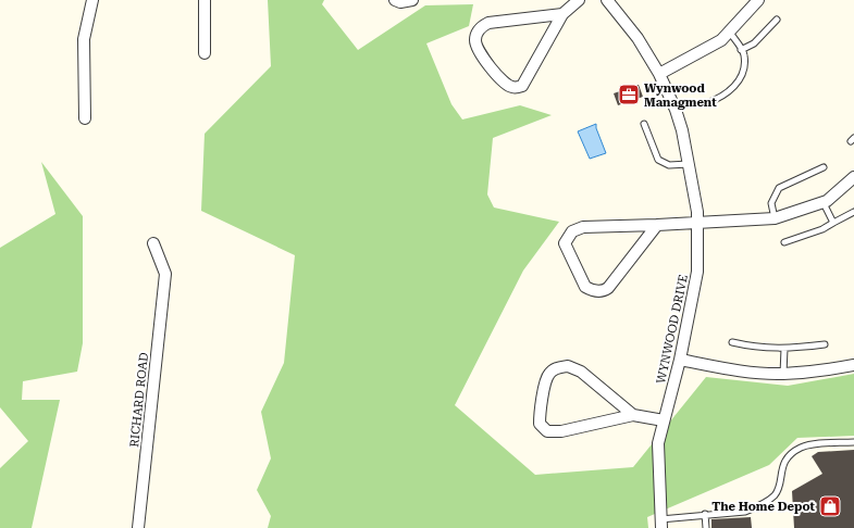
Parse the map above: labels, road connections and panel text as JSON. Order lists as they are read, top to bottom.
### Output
{
  "streets": {
    "street": ["WYNWOOD DRIVE", "RICHARD ROAD"]
  },
  "places": {
    "office": ["Wynwood Managment"],
    "shop": ["The Home Depot"]
  }
}
